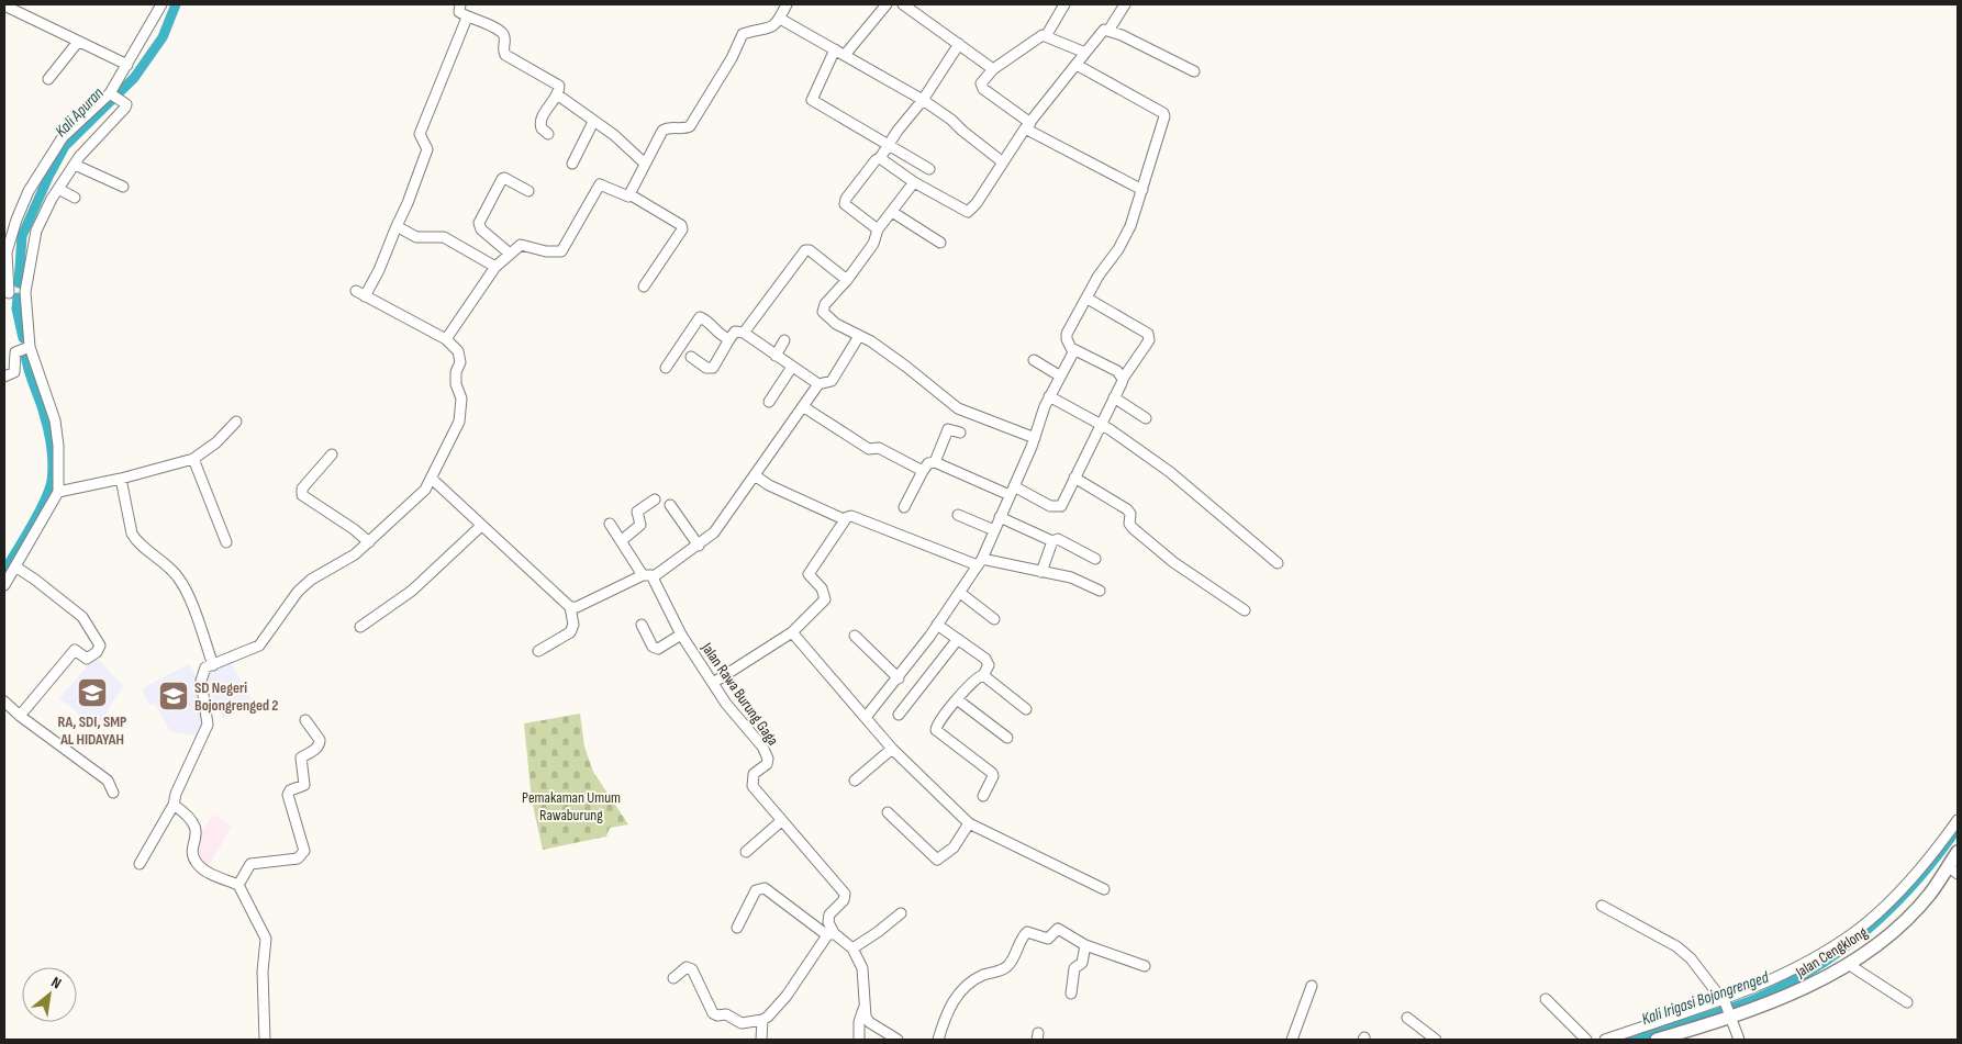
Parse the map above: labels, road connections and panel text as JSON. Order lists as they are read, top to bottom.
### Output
{
  "streets": {
    "main road": ["Jalan Cengklong"],
    "street": ["Jalan Rawa Burung Gaga"]
  },
  "water": ["Kali Apuran", "Kali Irigasi Bojongrenged"],
  "parks": ["Pemakaman Umum Rawaburung"],
  "places": {
    "school or university": ["RA, SDI, SMP AL HIDAYAH", "SD Negeri Bojongrenged 2"]
  },
  "north": "top right"
}
